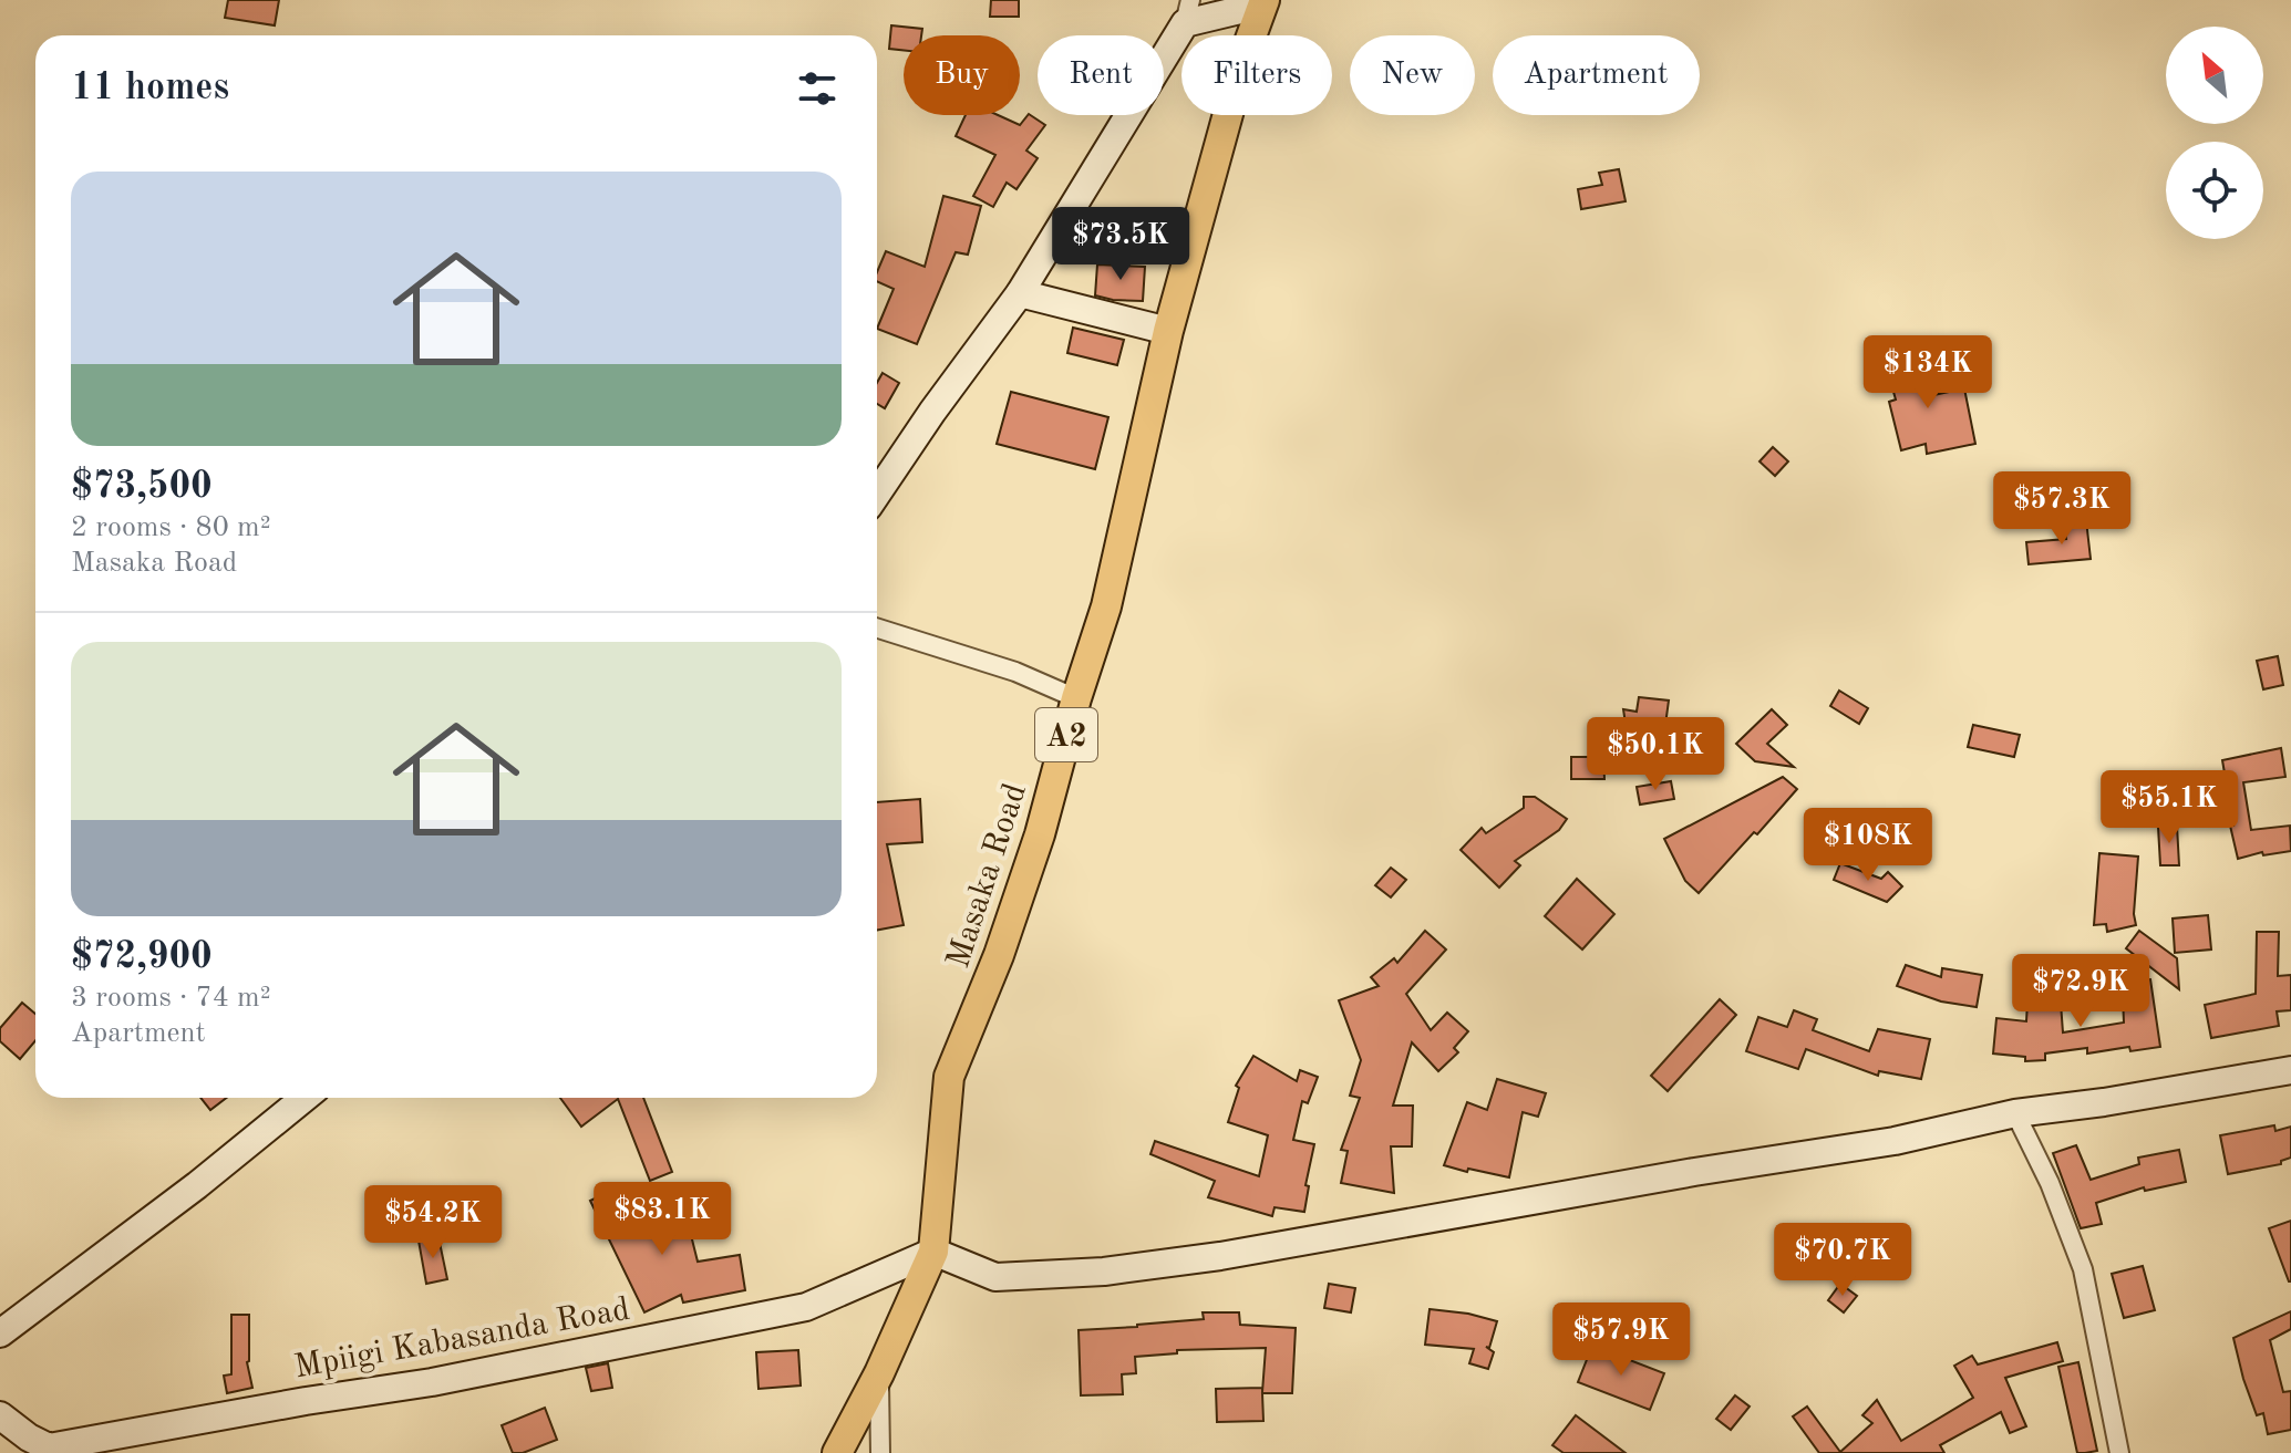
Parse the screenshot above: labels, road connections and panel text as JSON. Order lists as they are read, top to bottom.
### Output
{
  "streets": {
    "main road": ["A2", "Masaka Road", "Mpiigi Kabasanda Road"]
  },
  "crossings": [
    ["Masaka Road", "Mpiigi Kabasanda Road"]
  ],
  "north": "top left",
  "page": {
    "chip": [
      "Buy",
      "Rent",
      "Filters",
      "New",
      "Apartment"
    ],
    "heading": "11 homes",
    "list": [
      {
        "name": "$73,500",
        "note": "2 rooms · 80 m² · Masaka Road"
      },
      {
        "name": "$72,900",
        "note": "3 rooms · 74 m² · Apartment"
      }
    ],
    "price": [
      "$73.5K",
      "$134K",
      "$57.3K",
      "$50.1K",
      "$55.1K",
      "$108K",
      "$72.9K",
      "$83.1K",
      "$54.2K",
      "$70.7K",
      "$57.9K"
    ]
  }
}
